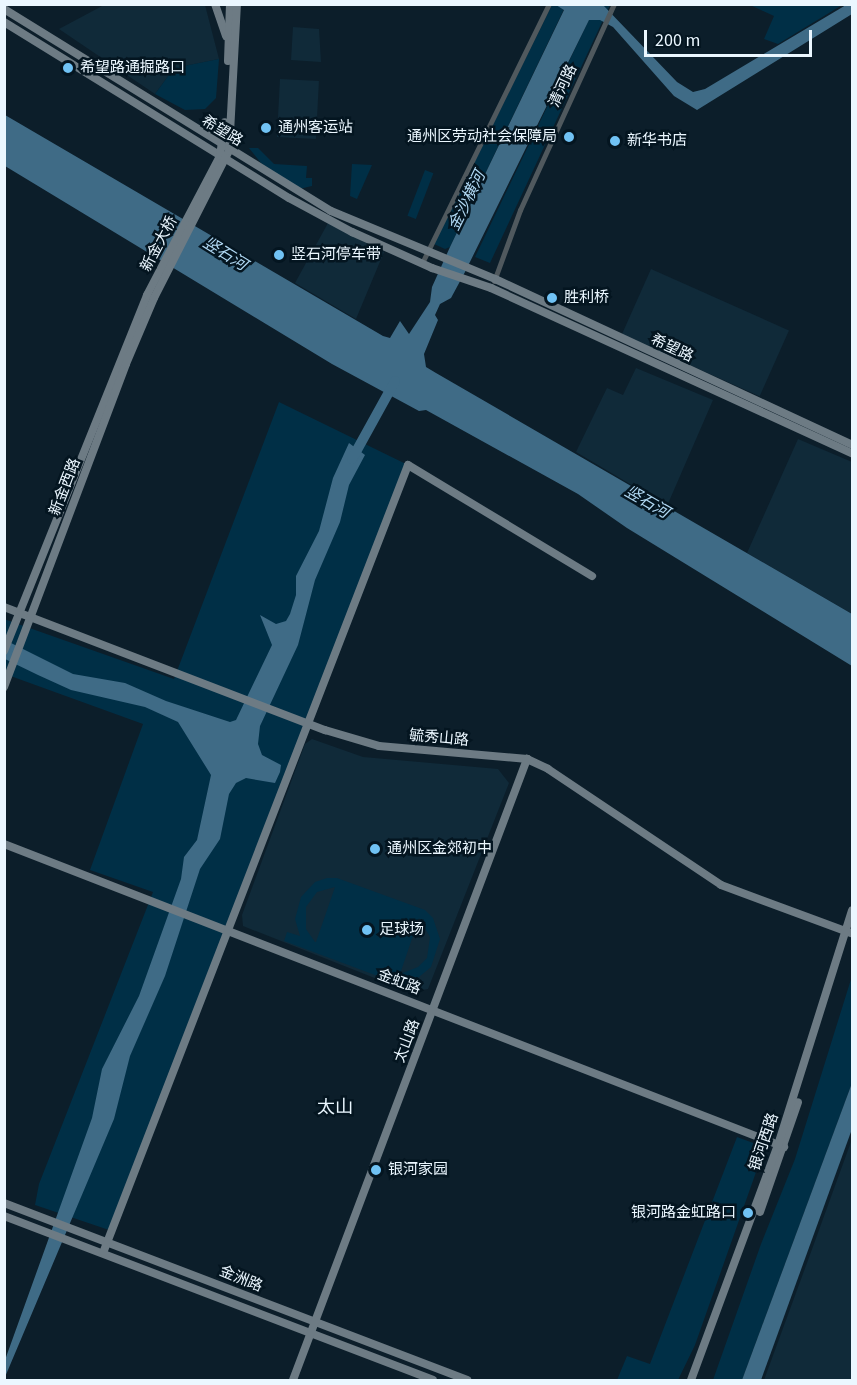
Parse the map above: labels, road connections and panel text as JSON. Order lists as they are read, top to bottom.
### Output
{
  "streets": {
    "main road": [
      "希望路",
      "新金大桥",
      "新金西路",
      "毓秀山路",
      "金虹路",
      "太山路",
      "银河西路",
      "金洲路"
    ],
    "street": ["清河路"]
  },
  "crossings": [
    ["清河路", "希望路"],
    ["希望路", "新金大桥"],
    ["新金大桥", "新金西路"],
    ["新金西路", "毓秀山路"],
    ["毓秀山路", "太山路"],
    ["毓秀山路", "银河西路"],
    ["金虹路", "太山路"],
    ["金虹路", "银河西路"],
    ["太山路", "金洲路"]
  ],
  "districts": ["太山"],
  "water": ["金沙横河", "竖石河"],
  "places": [
    "希望路通掘路口",
    "通州客运站",
    "通州区劳动社会保障局",
    "新华书店",
    "竖石河停车带",
    "胜利桥",
    "通州区金郊初中",
    "足球场",
    "银河家园",
    "银河路金虹路口"
  ],
  "scale_bar": "200 m"
}
